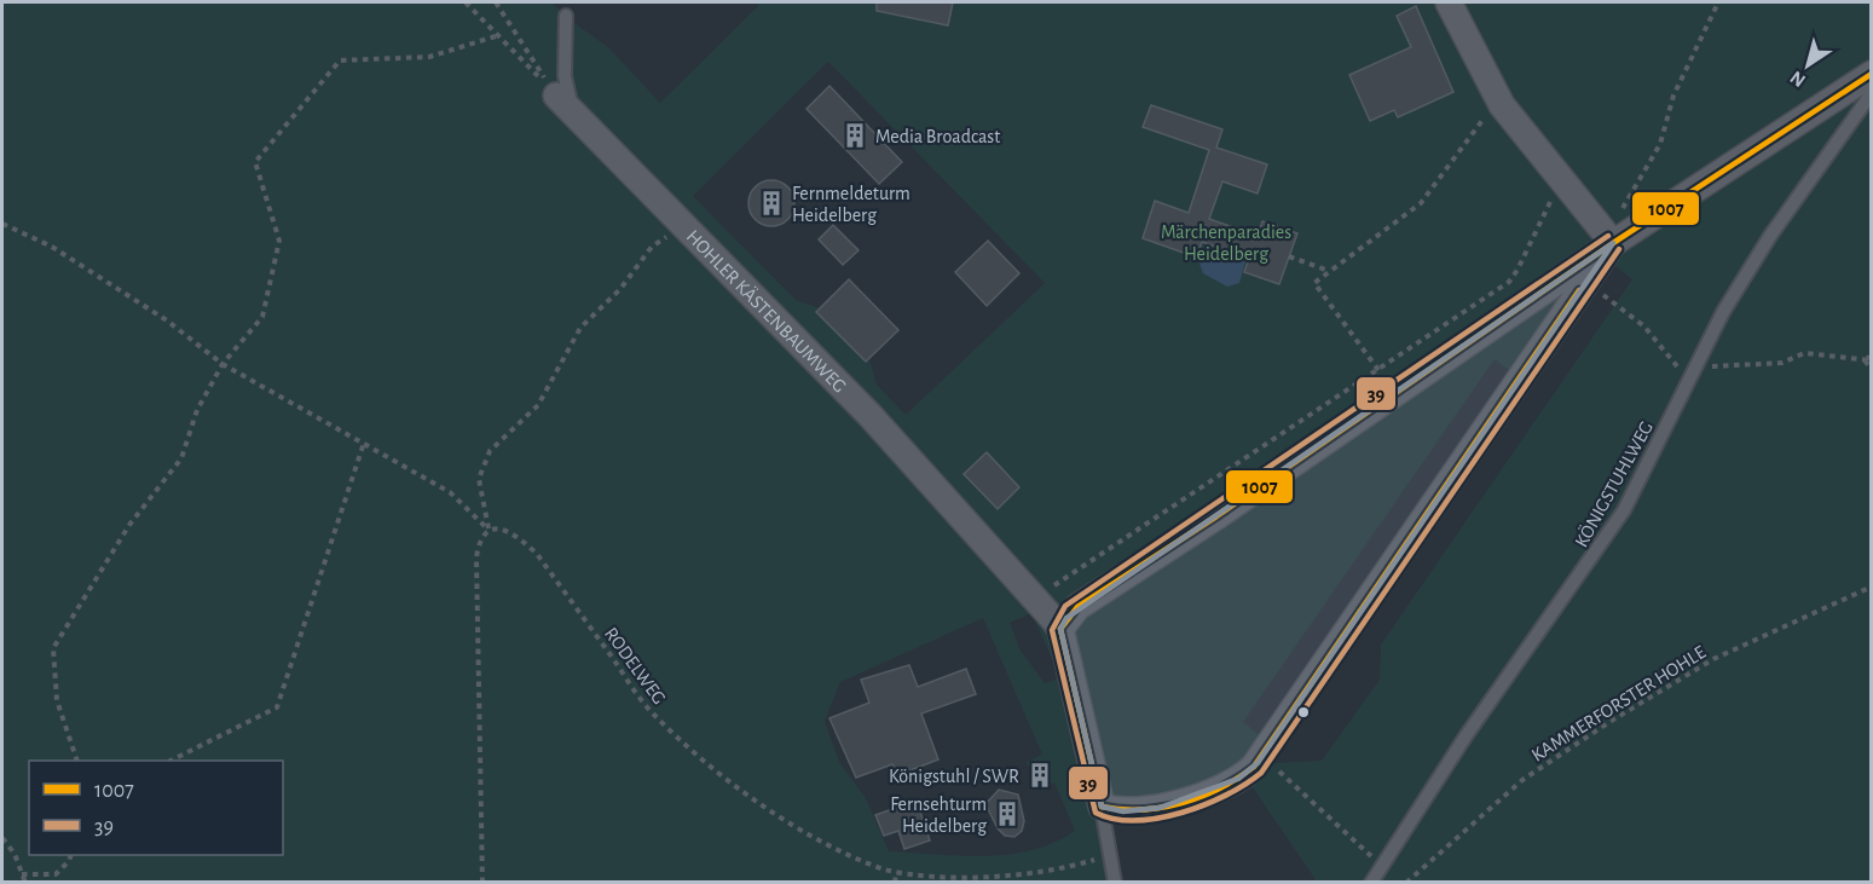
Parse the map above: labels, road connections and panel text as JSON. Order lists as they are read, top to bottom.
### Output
{
  "streets": {
    "street": ["HOHLER KÄSTENBAUMWEG"],
    "lane": ["KÖNIGSTUHLWEG"],
    "path": ["RODELWEG", "KAMMERFORSTER HOHLE"]
  },
  "parks": ["Märchenparadies Heidelberg"],
  "places": {
    "building": [
      "Media Broadcast",
      "Fernmeldeturm Heidelberg",
      "Königstuhl / SWR",
      "Fernsehturm Heidelberg"
    ]
  },
  "lines": ["transit line 1007", "transit line 39"],
  "legend": ["1007", "39"],
  "north": "bottom left"
}
